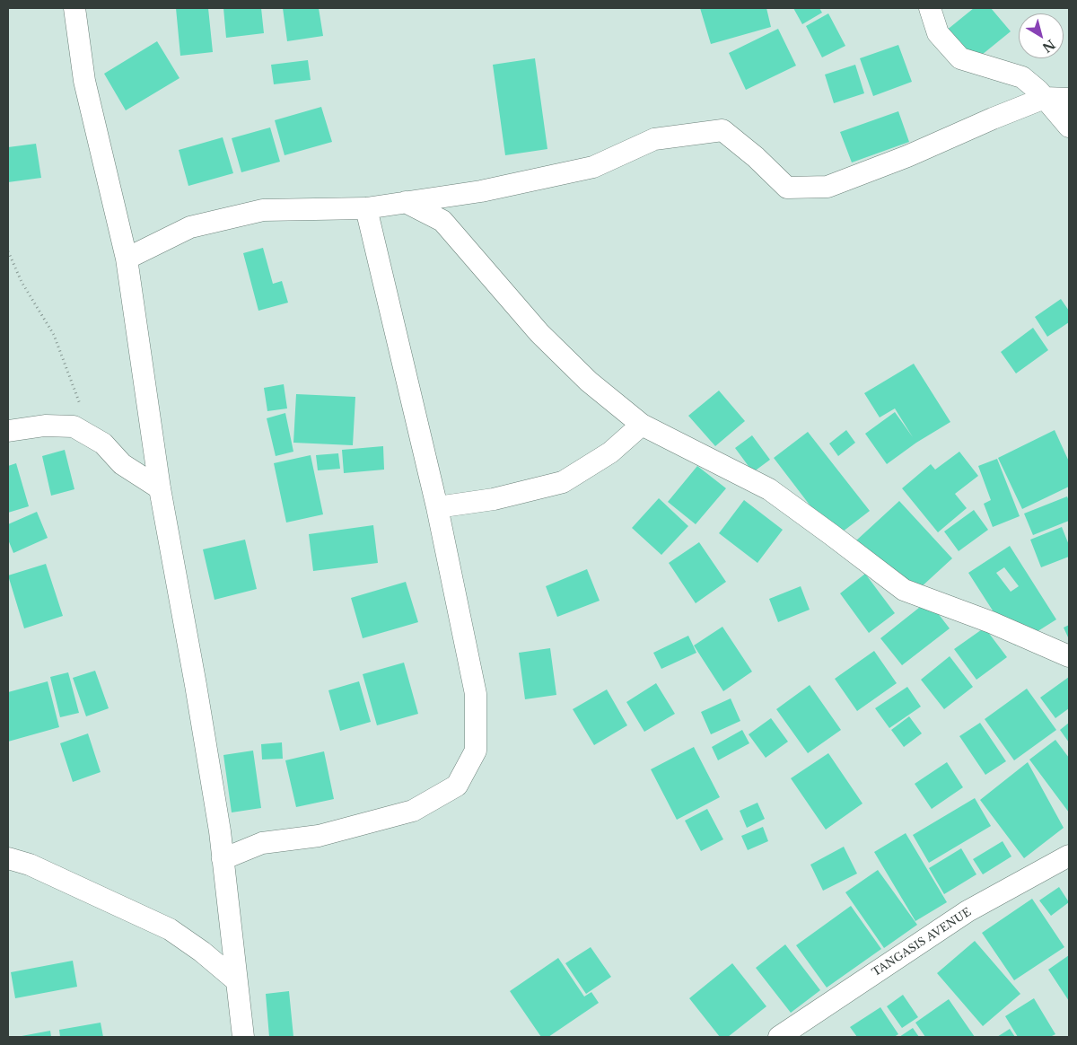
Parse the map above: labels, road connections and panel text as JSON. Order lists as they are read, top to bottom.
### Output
{
  "streets": {
    "street": ["TANGASIS AVENUE"]
  },
  "north": "bottom right"
}
